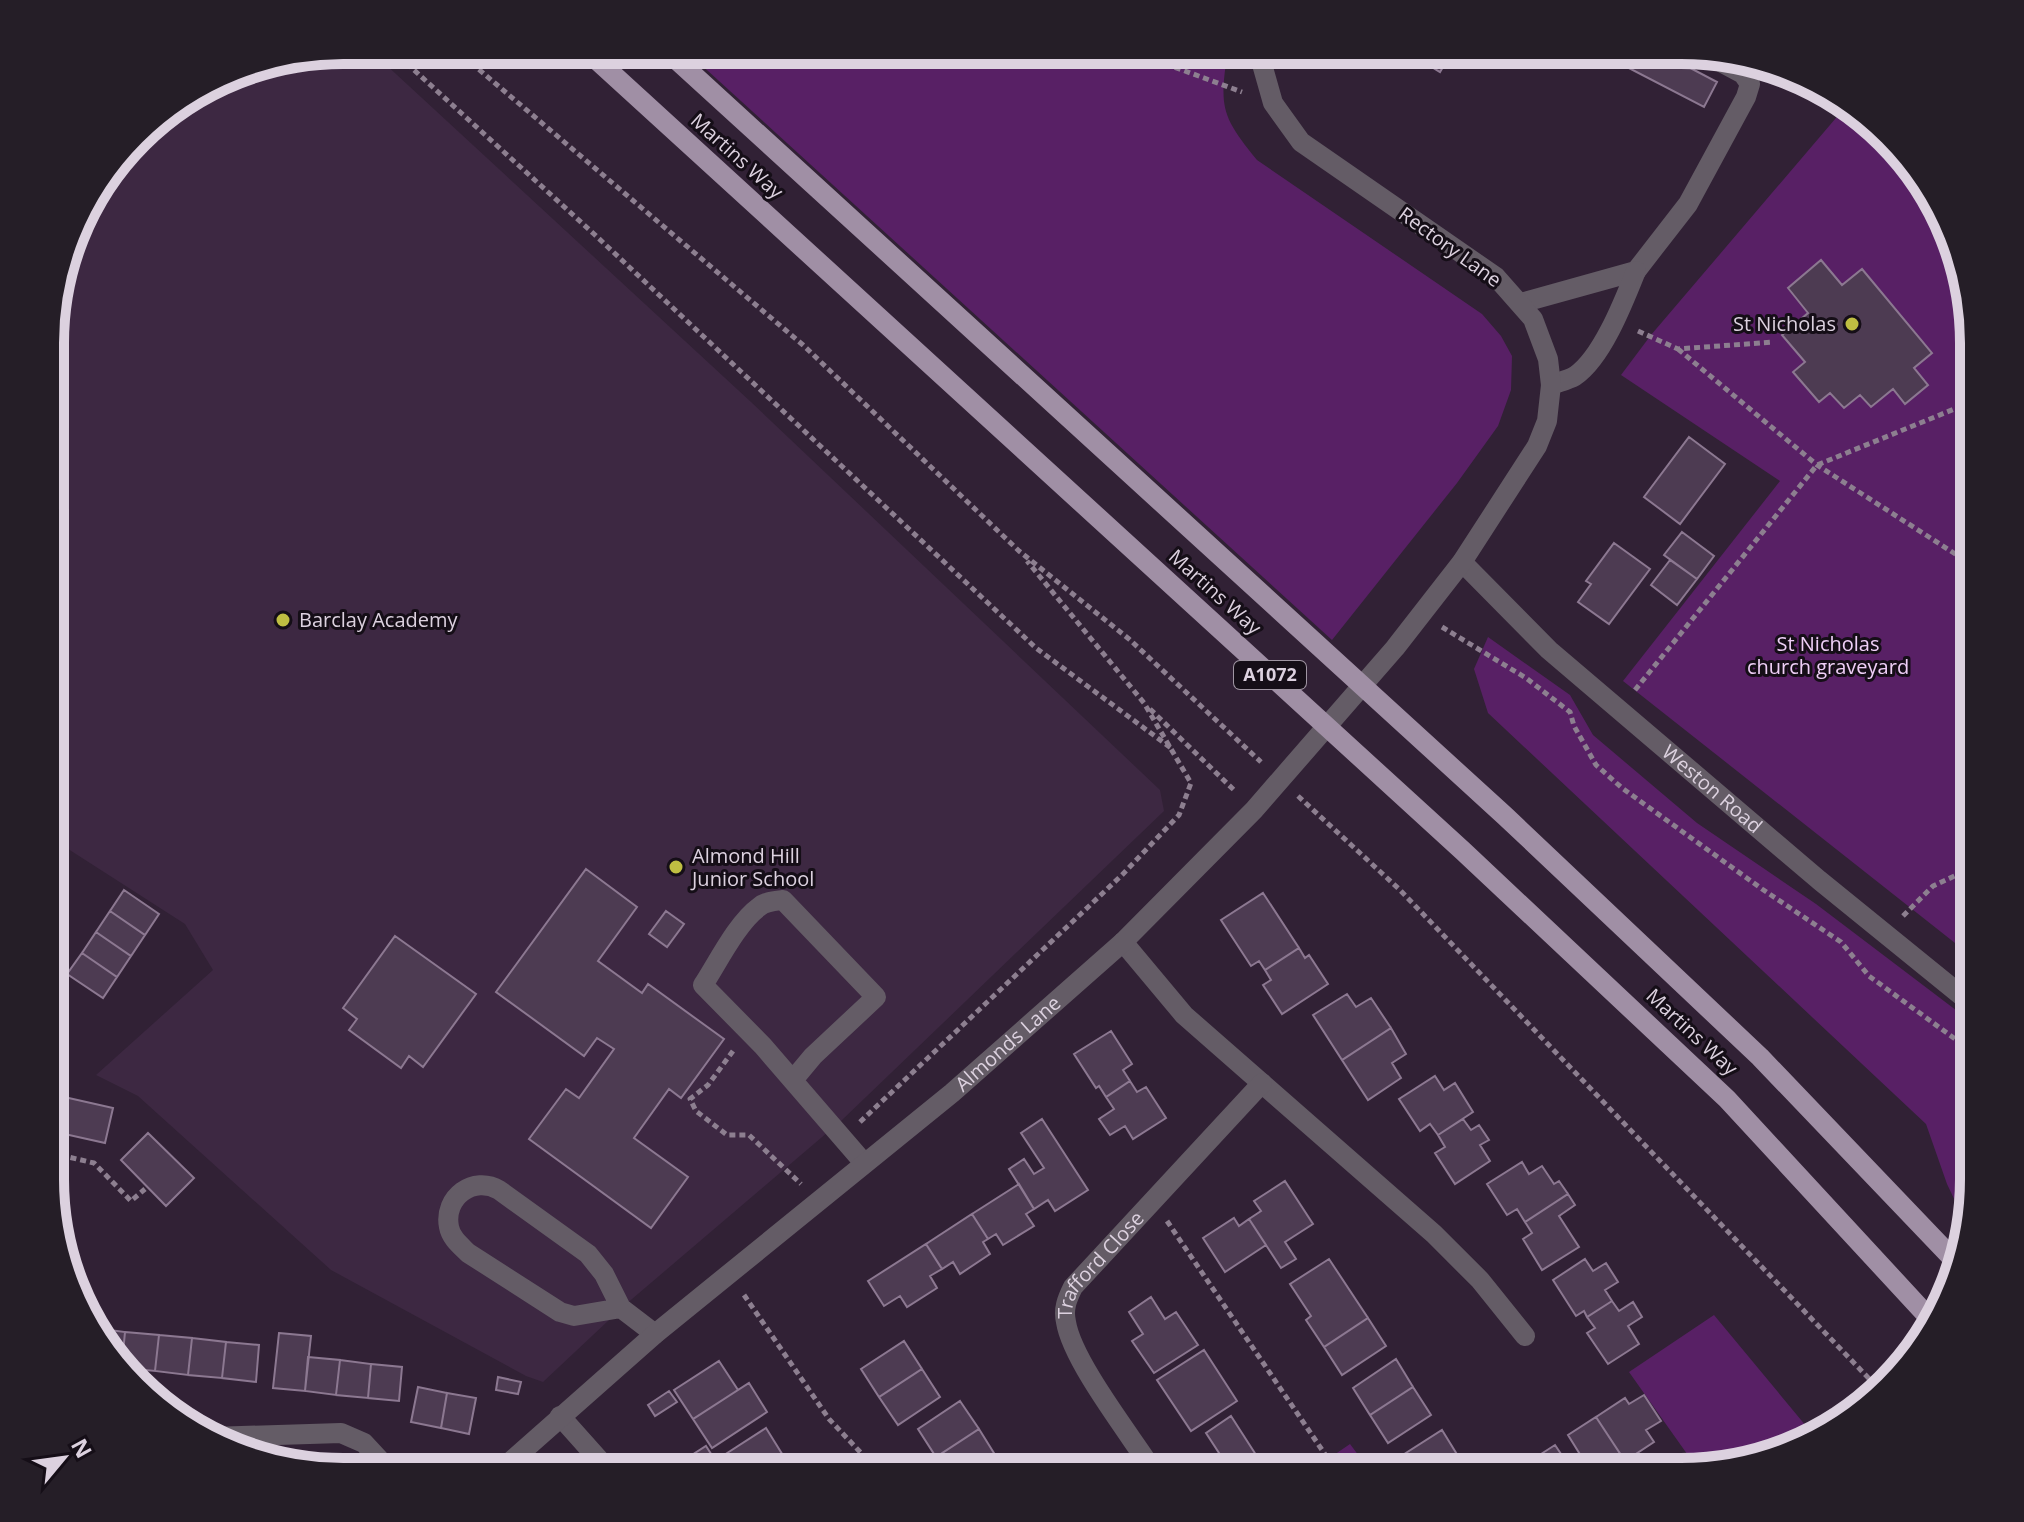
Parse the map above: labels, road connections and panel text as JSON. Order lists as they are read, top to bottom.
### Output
{
  "streets": {
    "main road": ["Martins Way", "A1072"],
    "street": [
      "Rectory Lane",
      "Weston Road",
      "Almonds Lane",
      "Trafford Close"
    ]
  },
  "crossings": [
    ["Rectory Lane", "Weston Road"],
    ["Rectory Lane", "Almonds Lane"],
    ["Weston Road", "Almonds Lane"]
  ],
  "parks": ["St Nicholas church graveyard"],
  "places": ["St Nicholas", "Barclay Academy", "Almond Hill Junior School"],
  "north": "top right"
}
